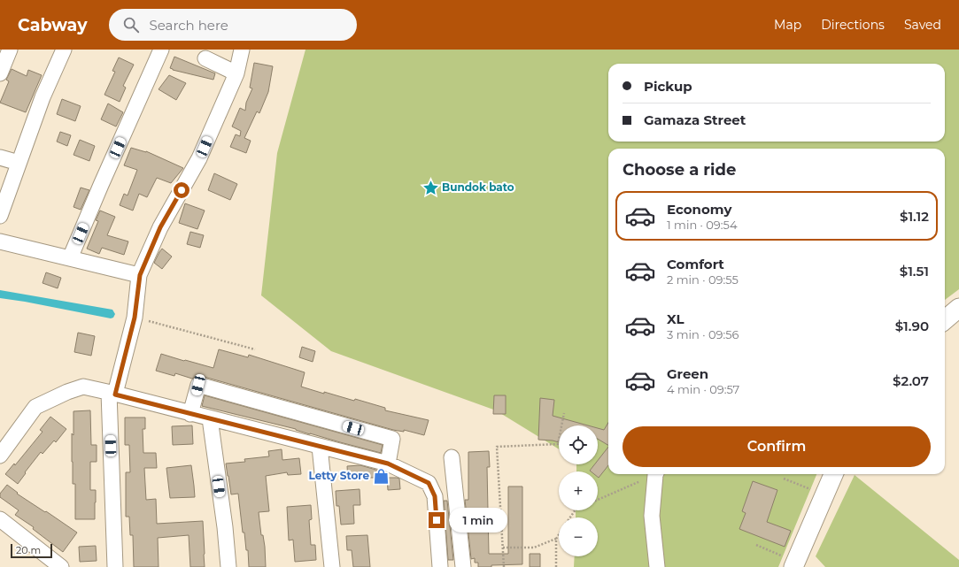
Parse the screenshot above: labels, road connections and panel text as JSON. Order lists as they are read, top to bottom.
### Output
{
  "places": {
    "place": ["Bundok bato"],
    "shop": ["Letty Store"]
  },
  "scale_bar": "20 m",
  "page": {
    "header": "Cabway",
    "search": "Search here",
    "nav": ["Map", "Directions", "Saved"],
    "banner": ["Pickup", "Gamaza Street"],
    "heading": "Choose a ride",
    "list": [
      {
        "name": "Economy",
        "note": "1 min · 09:54",
        "value": "$1.12"
      },
      {
        "name": "Comfort",
        "note": "2 min · 09:55",
        "value": "$1.51"
      },
      {
        "name": "XL",
        "note": "3 min · 09:56",
        "value": "$1.90"
      },
      {
        "name": "Green",
        "note": "4 min · 09:57",
        "value": "$2.07"
      }
    ],
    "buttons": "Confirm",
    "map_buttons": ["+", "−"],
    "bubble": "1 min",
    "scale": "20 m"
  }
}
